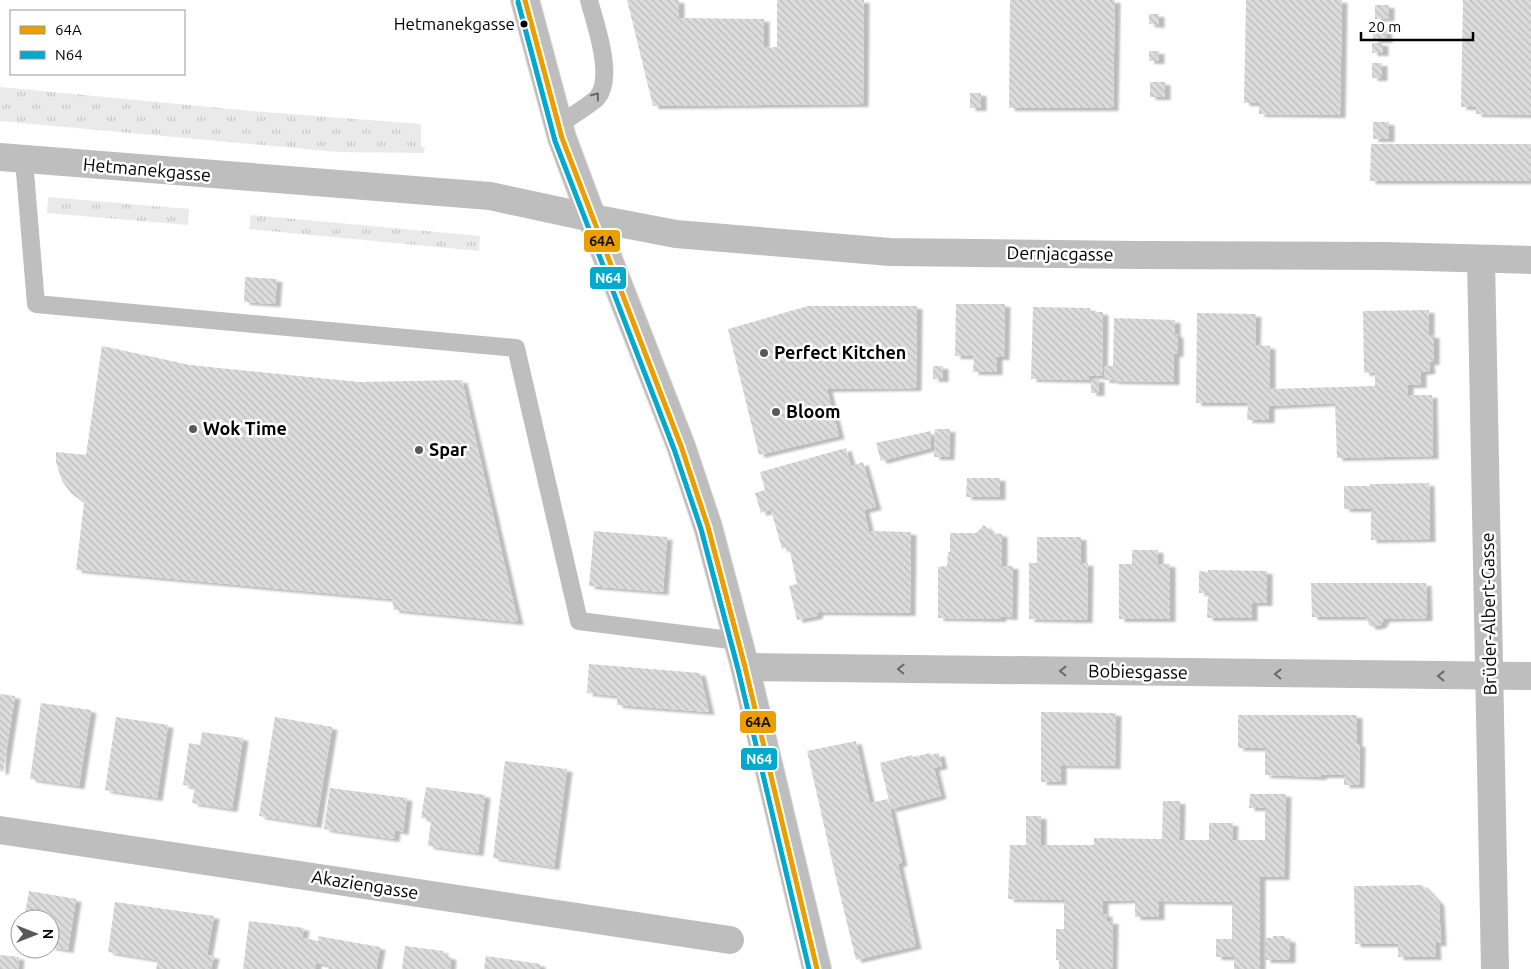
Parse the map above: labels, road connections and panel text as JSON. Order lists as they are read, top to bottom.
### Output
{
  "streets": {
    "street": [
      "Hetmanekgasse",
      "Dernjacgasse",
      "Brüder-Albert-Gasse",
      "Bobiesgasse",
      "Akaziengasse"
    ]
  },
  "crossings": [
    ["Hetmanekgasse", "Dernjacgasse"],
    ["Dernjacgasse", "Brüder-Albert-Gasse"],
    ["Brüder-Albert-Gasse", "Bobiesgasse"]
  ],
  "one_way": ["Bobiesgasse"],
  "places": [
    "Hetmanekgasse",
    "Perfect Kitchen",
    "Bloom",
    "Wok Time",
    "Spar"
  ],
  "lines": ["transit line 64A", "transit line N64"],
  "legend": ["64A", "N64"],
  "scale_bar": "20 m",
  "north": "right"
}
